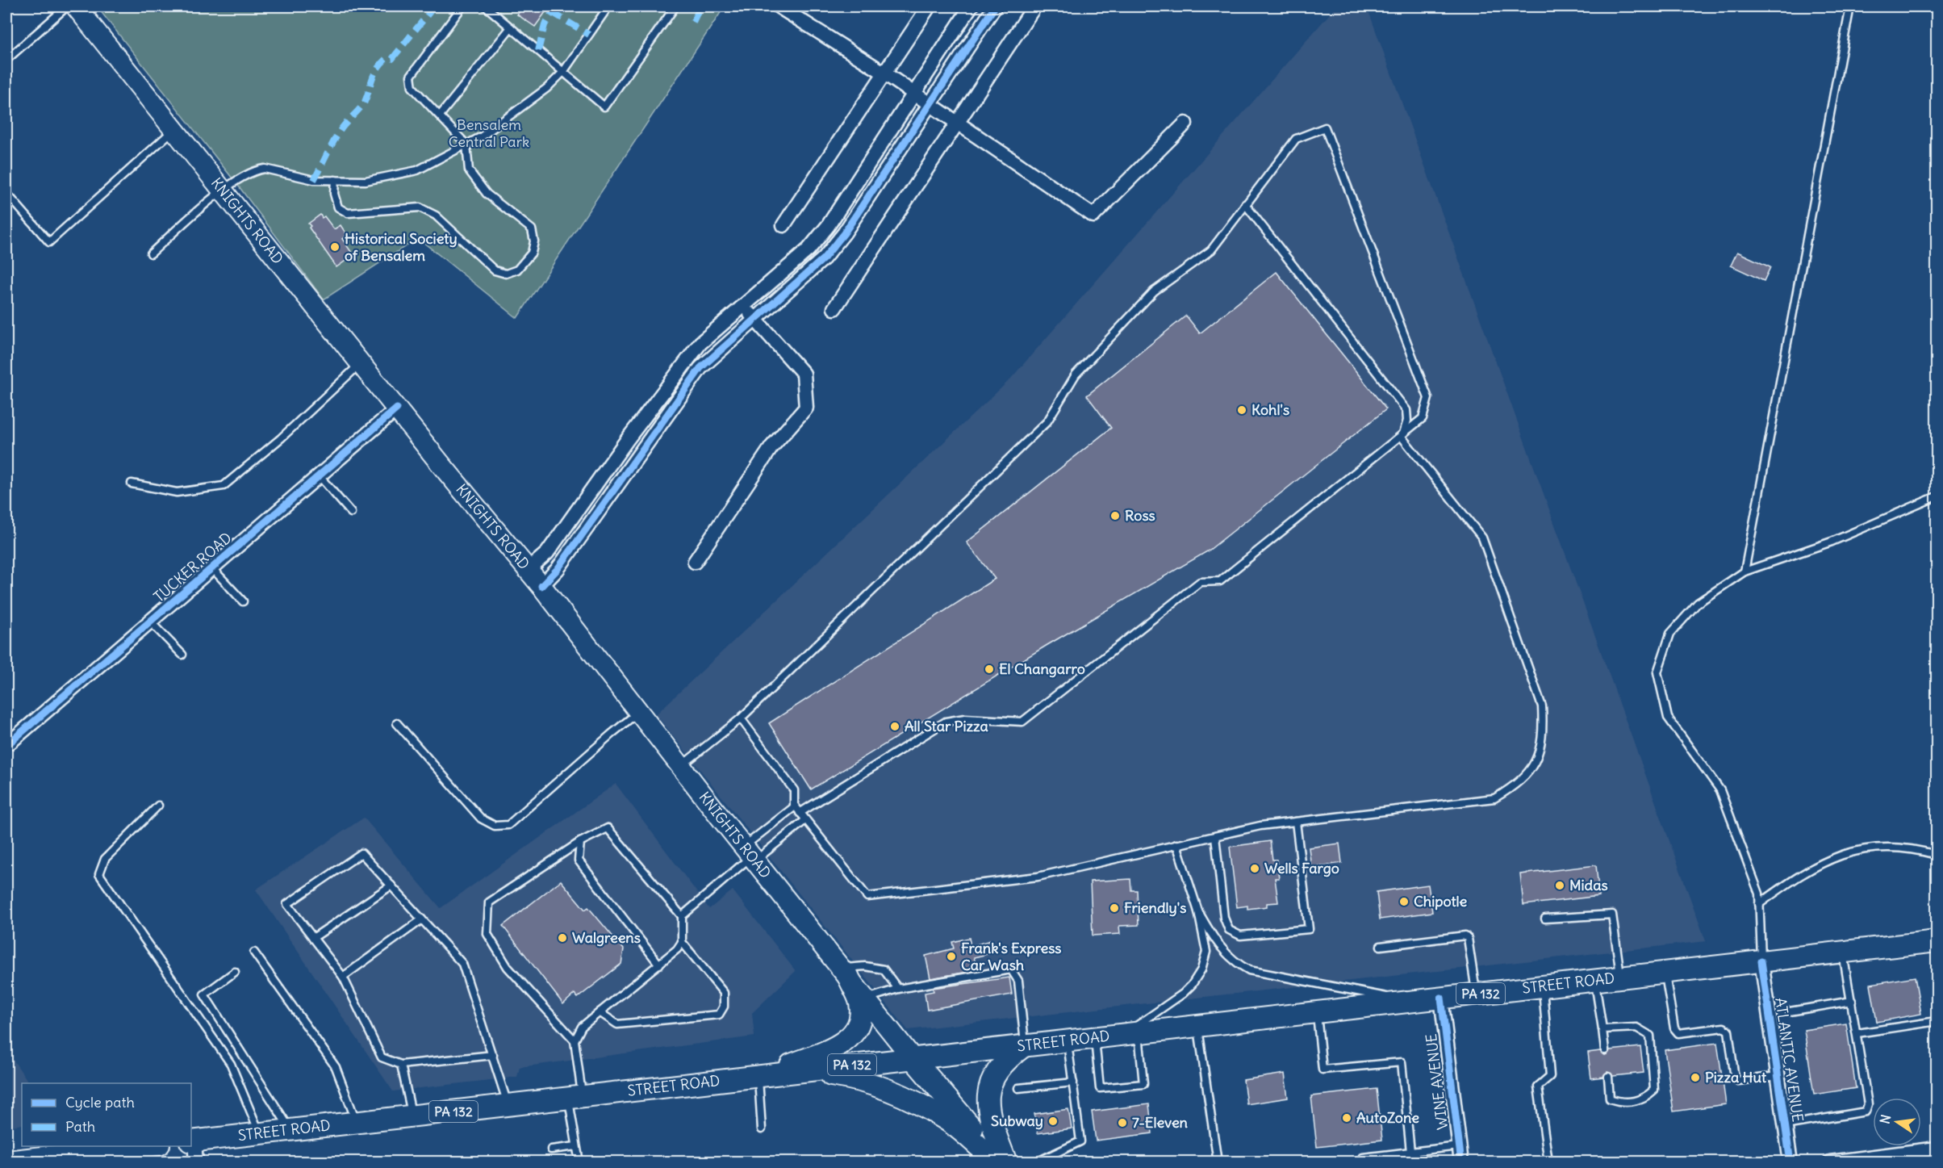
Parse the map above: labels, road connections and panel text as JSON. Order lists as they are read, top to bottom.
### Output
{
  "streets": {
    "main road": ["KNIGHTS ROAD", "STREET ROAD", "PA 132"],
    "street": ["TUCKER ROAD", "ATLANTIC AVENUE", "WINE AVENUE"]
  },
  "crossings": [
    ["KNIGHTS ROAD", "TUCKER ROAD"],
    ["KNIGHTS ROAD", "STREET ROAD"],
    ["STREET ROAD", "ATLANTIC AVENUE"],
    ["STREET ROAD", "WINE AVENUE"]
  ],
  "parks": ["Bensalem Central Park"],
  "places": [
    "Historical Society of Bensalem",
    "Kohl's",
    "Ross",
    "El Changarro",
    "All Star Pizza",
    "Wells Fargo",
    "Midas",
    "Chipotle",
    "Friendly's",
    "Walgreens",
    "Frank's Express Car Wash",
    "Pizza Hut",
    "AutoZone",
    "Subway",
    "7-Eleven"
  ],
  "legend": ["Cycle path", "Path"],
  "north": "left"
}
